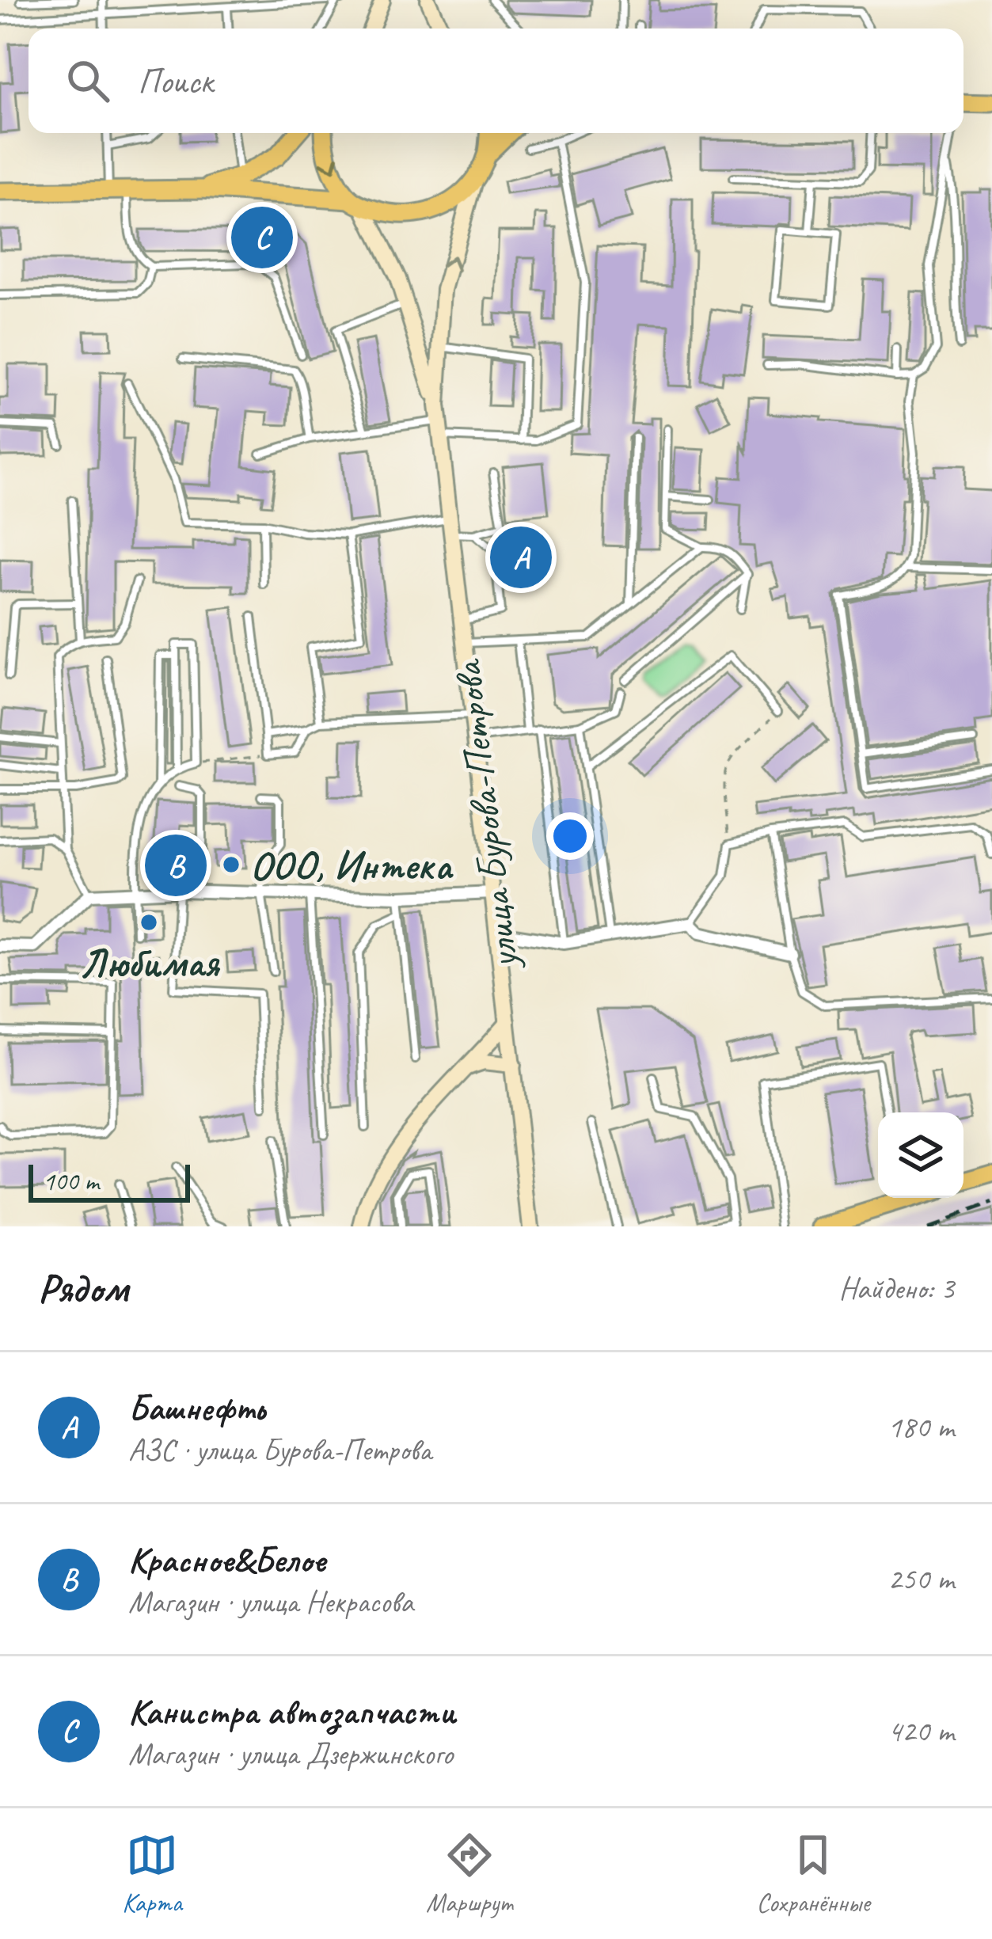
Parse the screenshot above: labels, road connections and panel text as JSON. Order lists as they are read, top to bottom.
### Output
{
  "streets": {
    "main road": ["улица Бурова-Петрова"]
  },
  "places": ["ООО, Интека", "Любимая"],
  "scale_bar": "100 m",
  "page": {
    "search": "Поиск",
    "pins": ["C", "A", "B"],
    "scale": "100 m",
    "heading": ["Рядом", "Найдено: 3"],
    "list": [
      {
        "mark": "A",
        "name": "Башнефть",
        "note": "АЗС · улица Бурова-Петрова",
        "value": "180 m"
      },
      {
        "mark": "B",
        "name": "Красное&Белое",
        "note": "Магазин · улица Некрасова",
        "value": "250 m"
      },
      {
        "mark": "C",
        "name": "Канистра автозапчасти",
        "note": "Магазин · улица Дзержинского",
        "value": "420 m"
      }
    ],
    "nav": ["Карта", "Маршрут", "Сохранённые"]
  }
}
